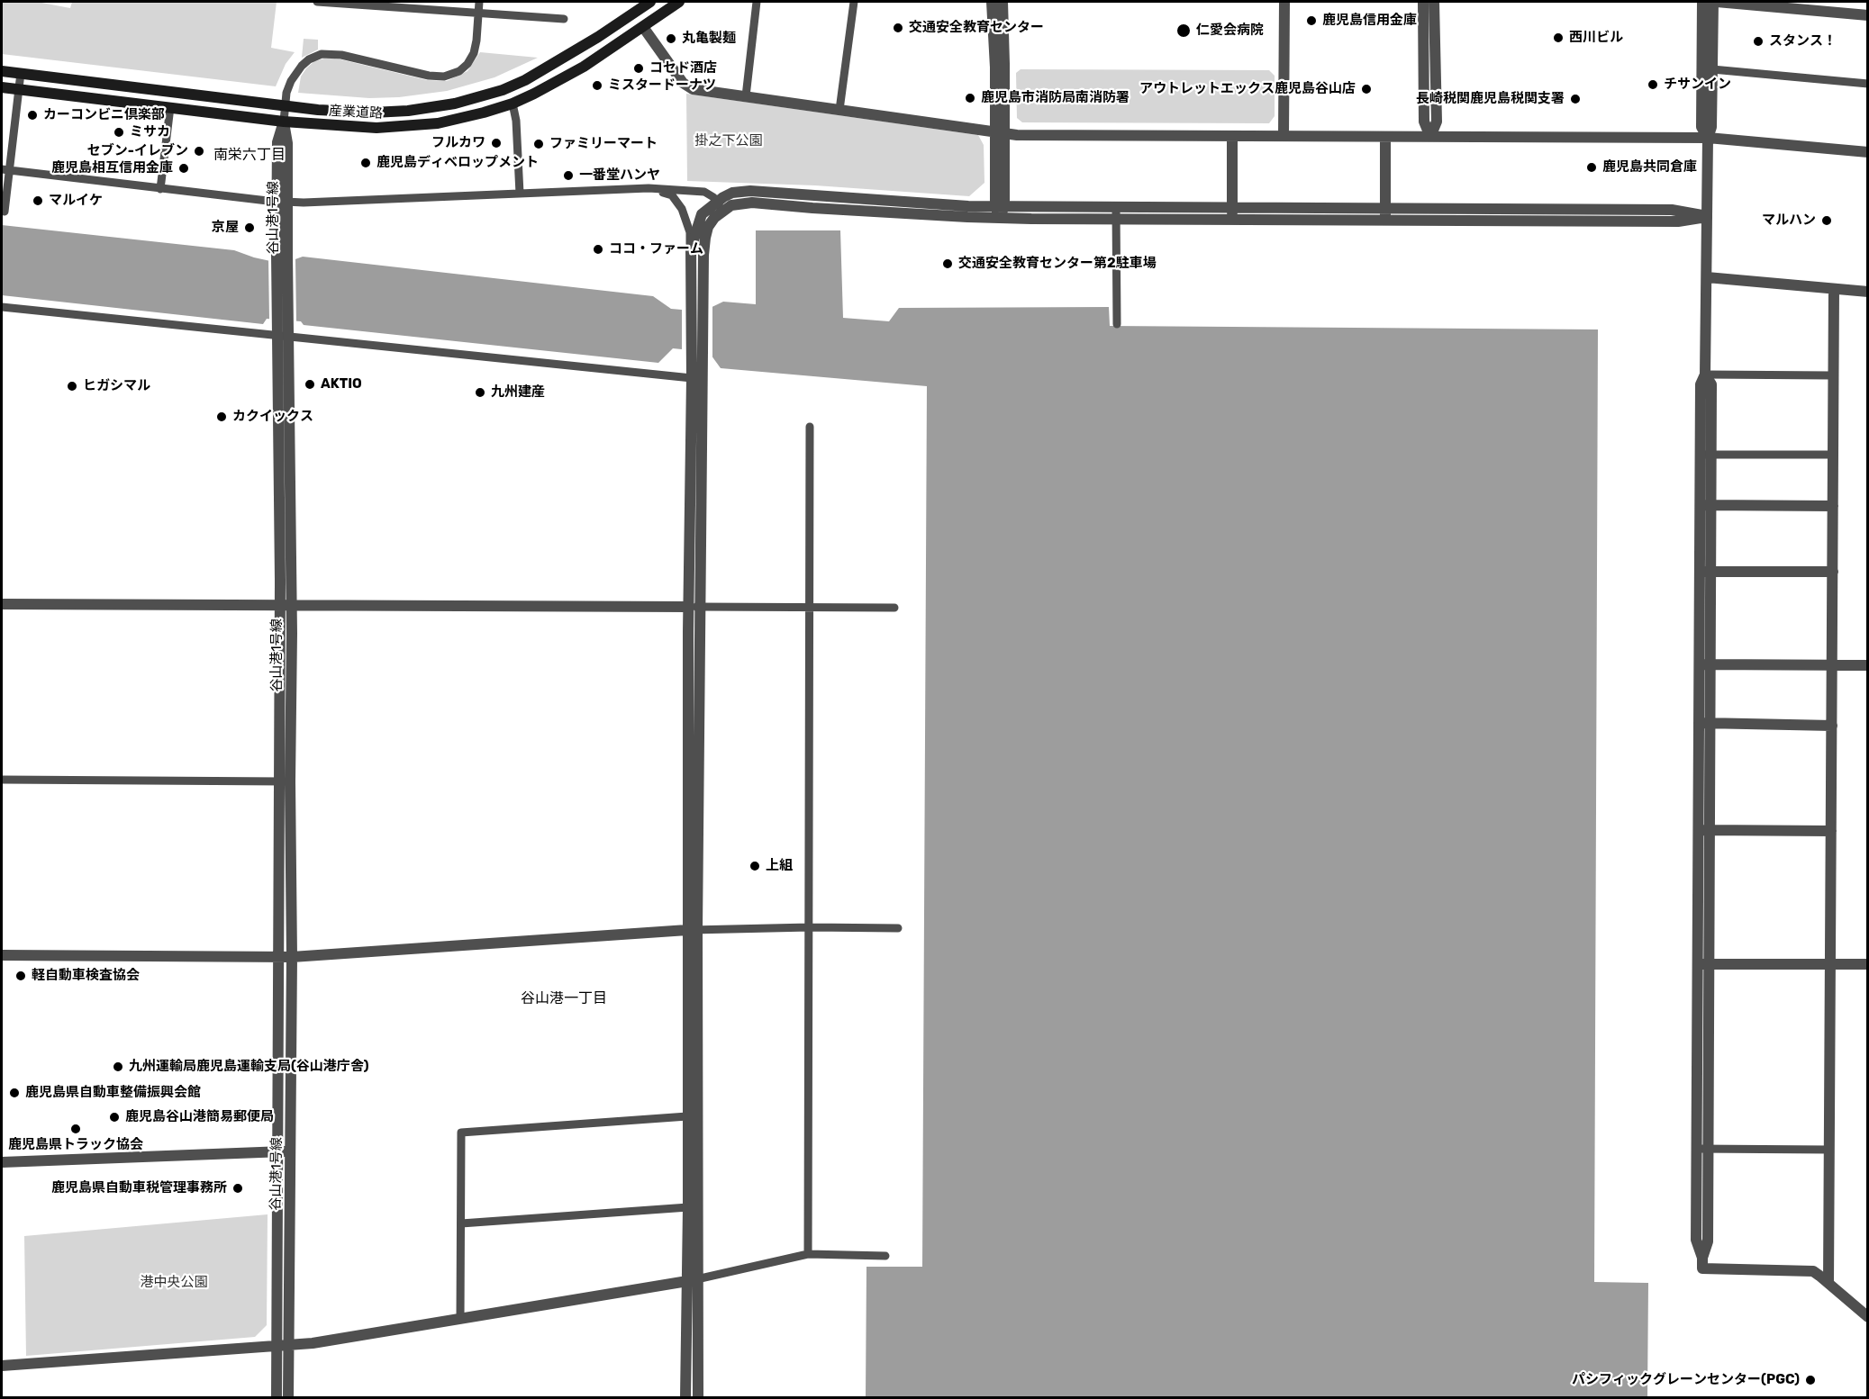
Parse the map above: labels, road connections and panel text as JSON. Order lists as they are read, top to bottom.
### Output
{
  "streets": {
    "main road": ["産業道路"],
    "street": ["谷山港1号線"]
  },
  "crossings": [
    ["産業道路", "谷山港1号線"]
  ],
  "districts": ["南栄六丁目", "谷山港一丁目"],
  "parks": ["掛之下公園", "港中央公園"],
  "places": [
    "鹿児島信用金庫",
    "交通安全教育センター",
    "仁愛会病院",
    "西川ビル",
    "丸亀製麺",
    "スタンス！",
    "コセド酒店",
    "チサンイン",
    "ミスタードーナツ",
    "アウトレットエックス鹿児島谷山店",
    "鹿児島市消防局南消防署",
    "長崎税関鹿児島税関支署",
    "カーコンビニ倶楽部",
    "ミサカ",
    "フルカワ",
    "ファミリーマート",
    "セブン-イレブン",
    "鹿児島ディベロップメント",
    "鹿児島共同倉庫",
    "鹿児島相互信用金庫",
    "一番堂ハンヤ",
    "マルイケ",
    "マルハン",
    "京屋",
    "ココ・ファーム",
    "交通安全教育センター第2駐車場",
    "AKTIO",
    "ヒガシマル",
    "九州建産",
    "カクイックス",
    "上組",
    "軽自動車検査協会",
    "九州運輸局鹿児島運輸支局(谷山港庁舎)",
    "鹿児島県自動車整備振興会館",
    "鹿児島谷山港簡易郵便局",
    "鹿児島県トラック協会",
    "鹿児島県自動車税管理事務所",
    "パシフィックグレーンセンター(PGC)"
  ]
}
